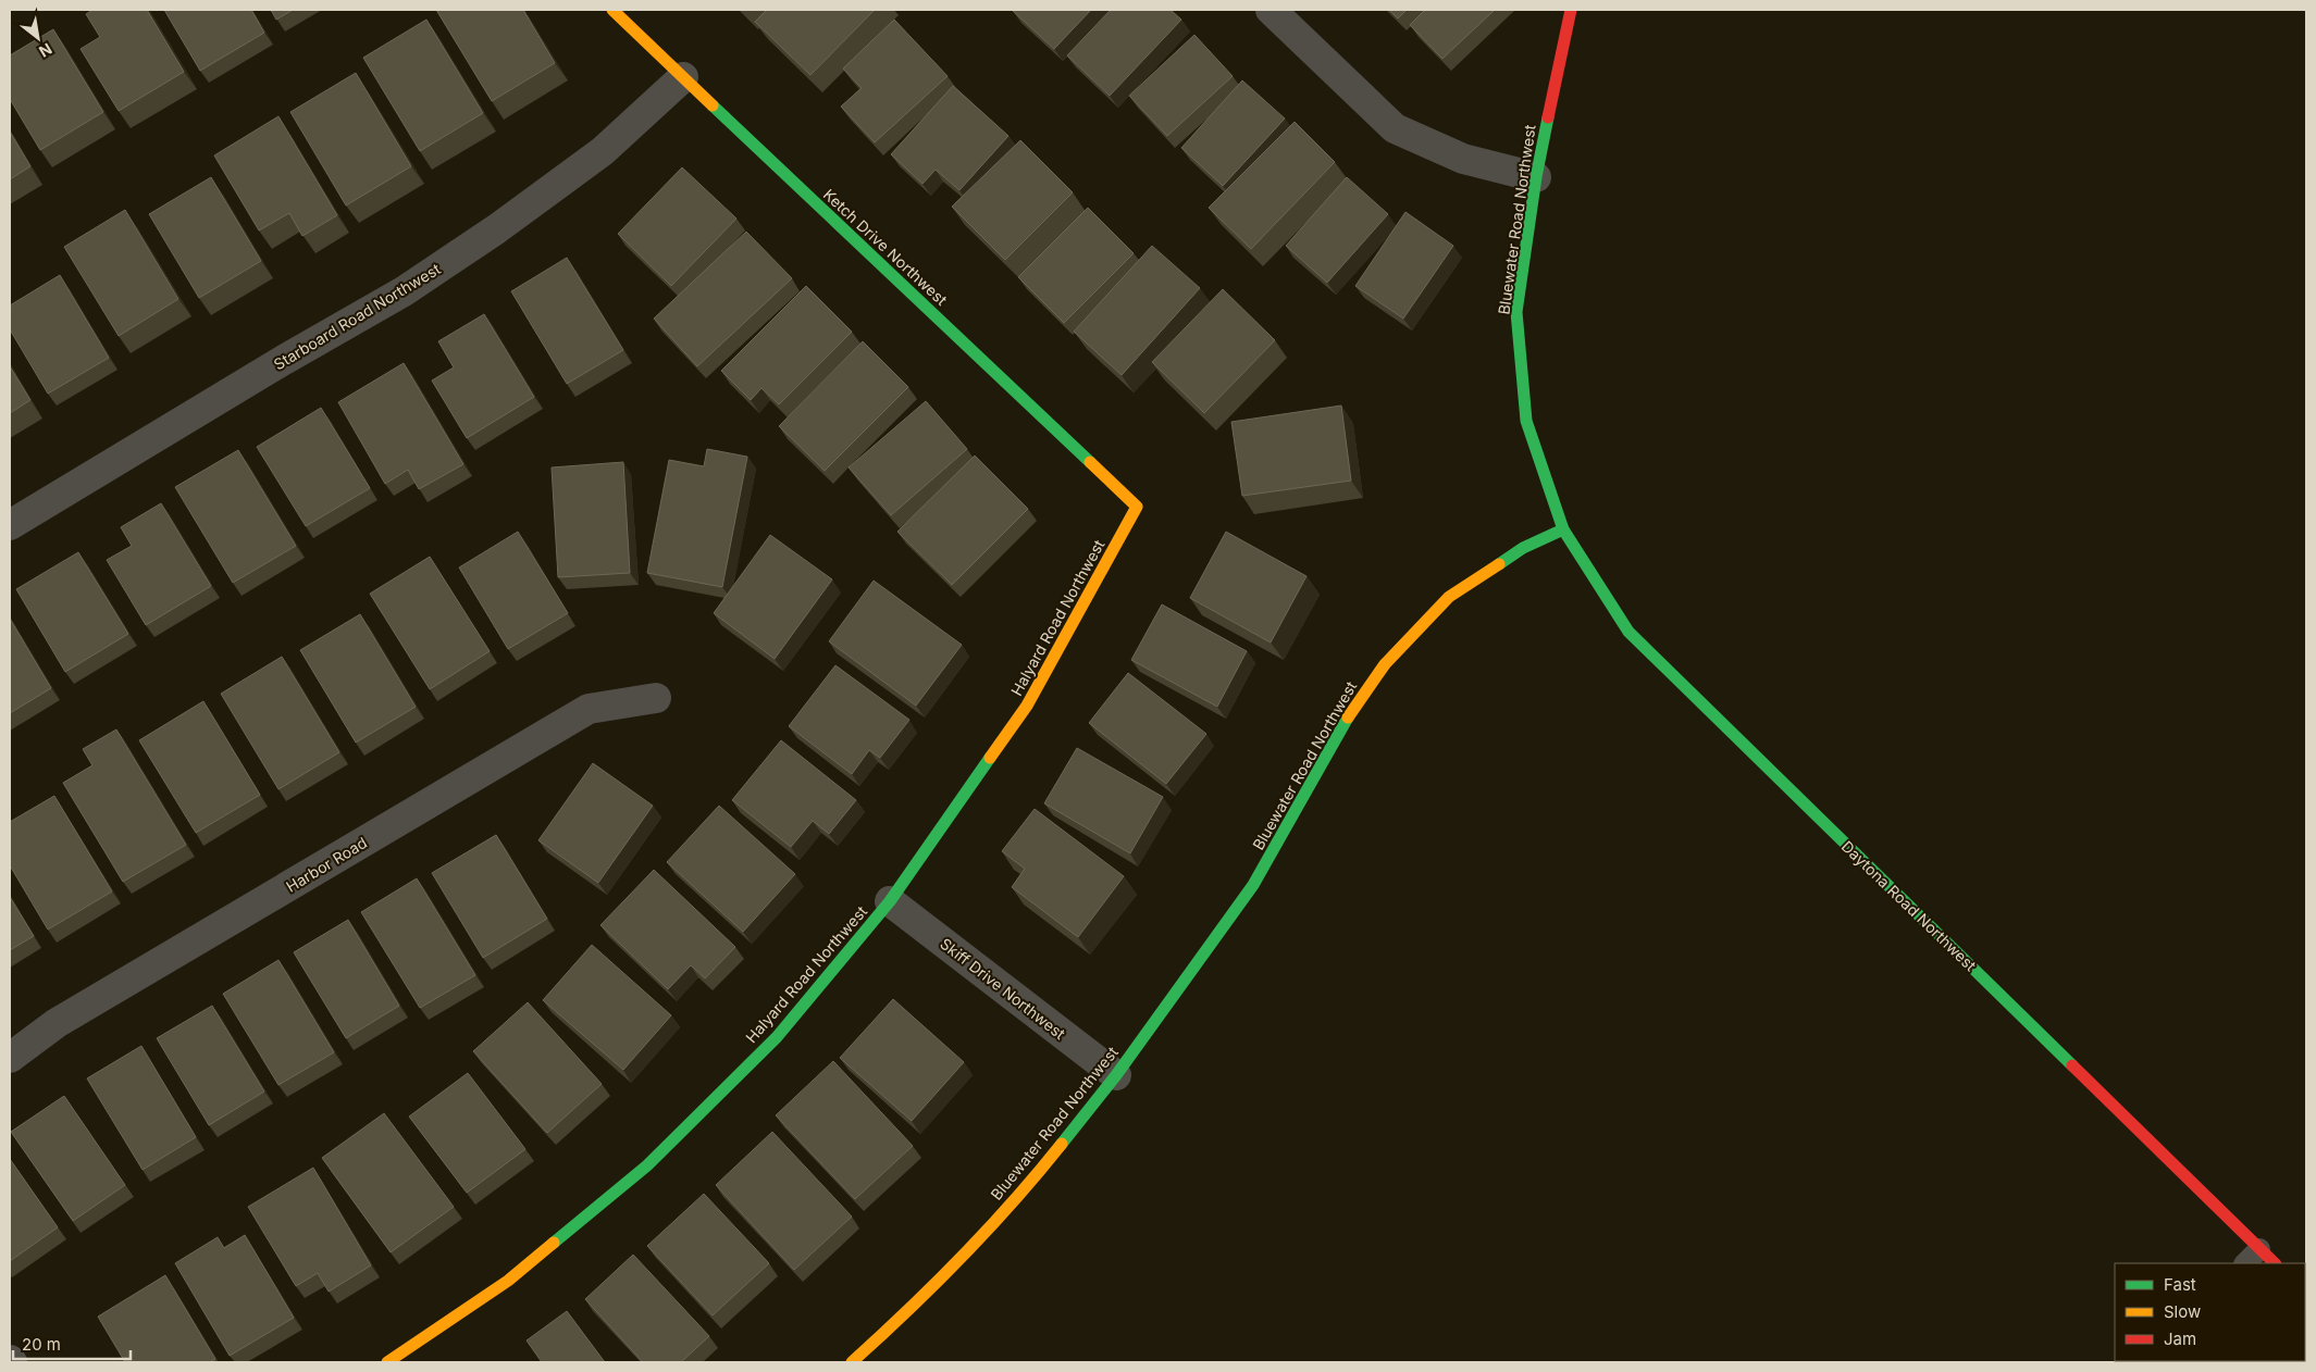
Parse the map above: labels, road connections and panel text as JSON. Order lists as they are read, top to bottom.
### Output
{
  "streets": {
    "street": [
      "Bluewater Road Northwest",
      "Ketch Drive Northwest",
      "Starboard Road Northwest",
      "Halyard Road Northwest",
      "Harbor Road",
      "Daytona Road Northwest",
      "Skiff Drive Northwest"
    ]
  },
  "crossings": [
    ["Bluewater Road Northwest", "Daytona Road Northwest"],
    ["Bluewater Road Northwest", "Skiff Drive Northwest"],
    ["Ketch Drive Northwest", "Starboard Road Northwest"],
    ["Ketch Drive Northwest", "Halyard Road Northwest"],
    ["Halyard Road Northwest", "Skiff Drive Northwest"]
  ],
  "legend": ["Fast", "Slow", "Jam"],
  "scale_bar": "20 m",
  "north": "bottom right"
}
